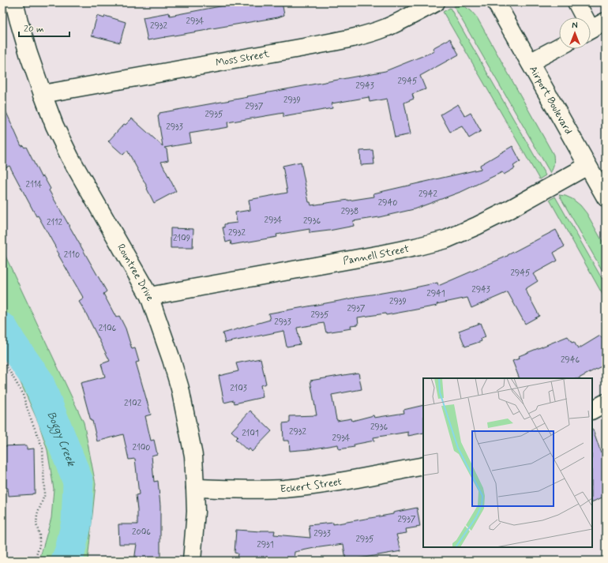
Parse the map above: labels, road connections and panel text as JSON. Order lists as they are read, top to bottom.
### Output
{
  "streets": {
    "street": [
      "Moss Street",
      "Airport Boulevard",
      "Pannell Street",
      "Rountree Drive",
      "Eckert Street"
    ]
  },
  "crossings": [
    ["Moss Street", "Rountree Drive"],
    ["Airport Boulevard", "Pannell Street"],
    ["Pannell Street", "Rountree Drive"],
    ["Rountree Drive", "Eckert Street"]
  ],
  "water": ["Boggy Creek"],
  "house_numbers": [
    "2934",
    "2932",
    "2945",
    "2943",
    "2939",
    "2937",
    "2935",
    "2933",
    "2114",
    "2942",
    "2940",
    "2938",
    "2934",
    "2936",
    "2112",
    "2932",
    "2109",
    "2110",
    "2945",
    "2943",
    "2941",
    "2939",
    "2937",
    "2935",
    "2933",
    "2106",
    "2946",
    "2103",
    "2102",
    "2936",
    "2932",
    "2101",
    "2934",
    "2100",
    "2937",
    "2006",
    "2933",
    "2935",
    "2931"
  ],
  "scale_bar": "20 m",
  "north": "top"
}
